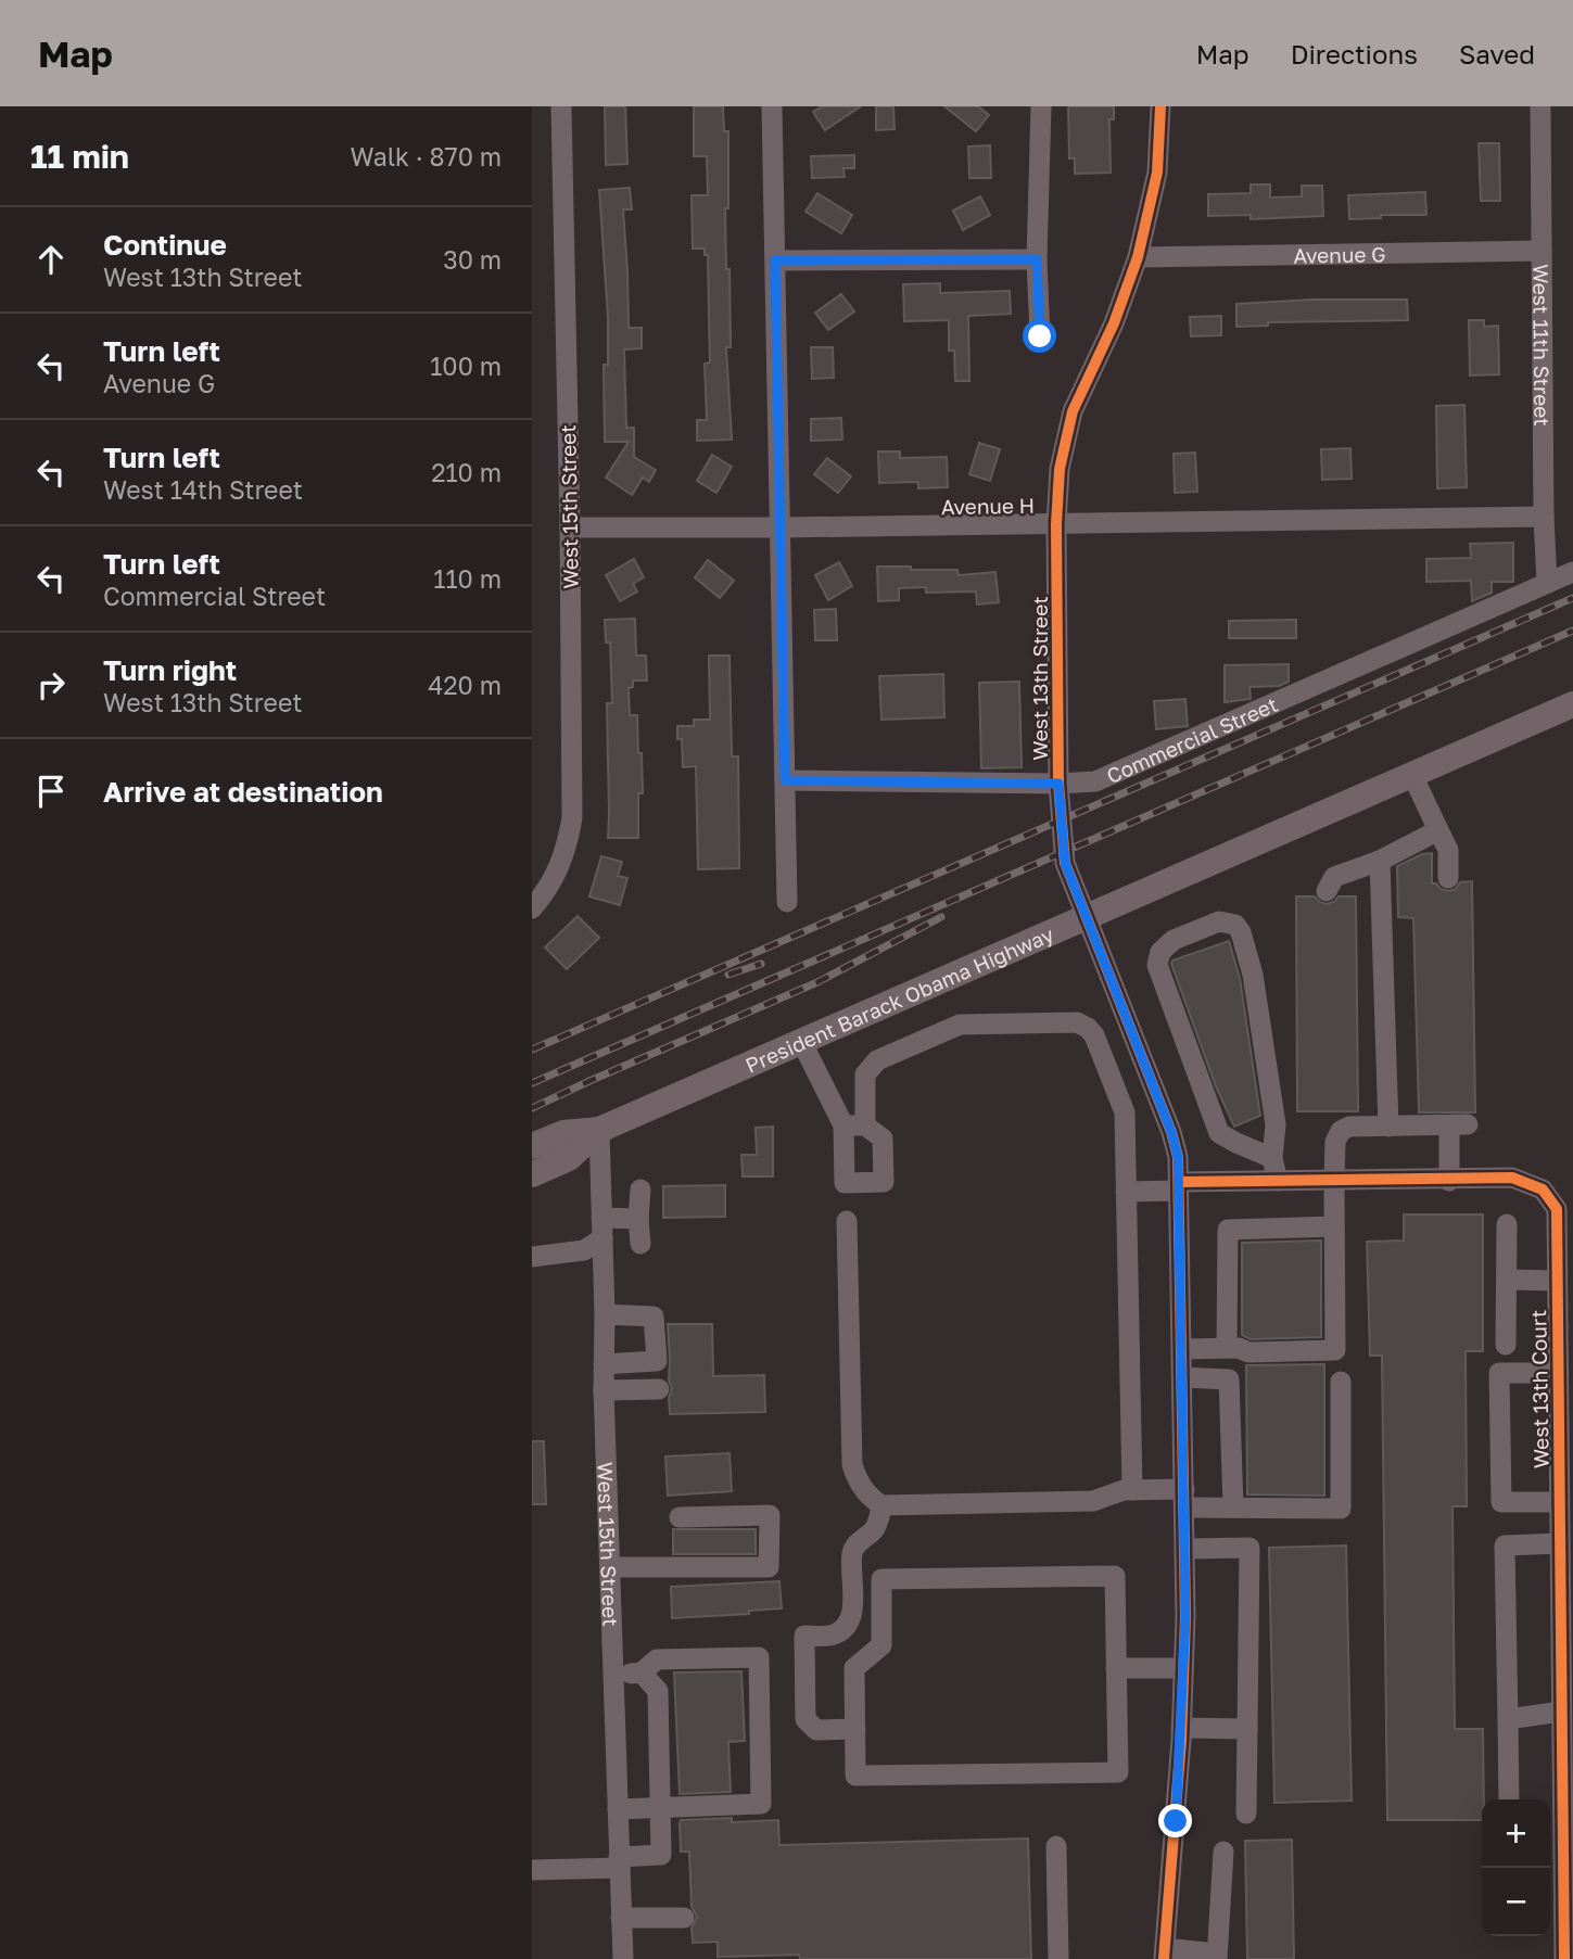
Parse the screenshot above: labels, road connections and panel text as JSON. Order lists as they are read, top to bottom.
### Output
{
  "streets": {
    "main road": ["President Barack Obama Highway"],
    "street": [
      "Avenue G",
      "West 11th Street",
      "Avenue H",
      "West 15th Street",
      "West 13th Street",
      "Commercial Street",
      "West 13th Court"
    ]
  },
  "crossings": [
    ["Avenue G", "West 11th Street"],
    ["Avenue G", "West 13th Street"],
    ["West 11th Street", "Avenue H"],
    ["West 11th Street", "Commercial Street"],
    ["Avenue H", "West 15th Street"],
    ["Avenue H", "West 13th Street"],
    ["West 15th Street", "President Barack Obama Highway"],
    ["West 13th Street", "Commercial Street"],
    ["West 13th Street", "President Barack Obama Highway"],
    ["West 13th Street", "West 13th Court"]
  ],
  "page": {
    "header": "Map",
    "nav": ["Map", "Directions", "Saved"],
    "heading": ["11 min", "Walk · 870 m"],
    "list": [
      ["Continue", "West 13th Street", "30 m"],
      ["Turn left", "Avenue G", "100 m"],
      ["Turn left", "West 14th Street", "210 m"],
      ["Turn left", "Commercial Street", "110 m"],
      ["Turn right", "West 13th Street", "420 m"],
      "Arrive at destination"
    ],
    "map_buttons": ["+", "−"]
  }
}
